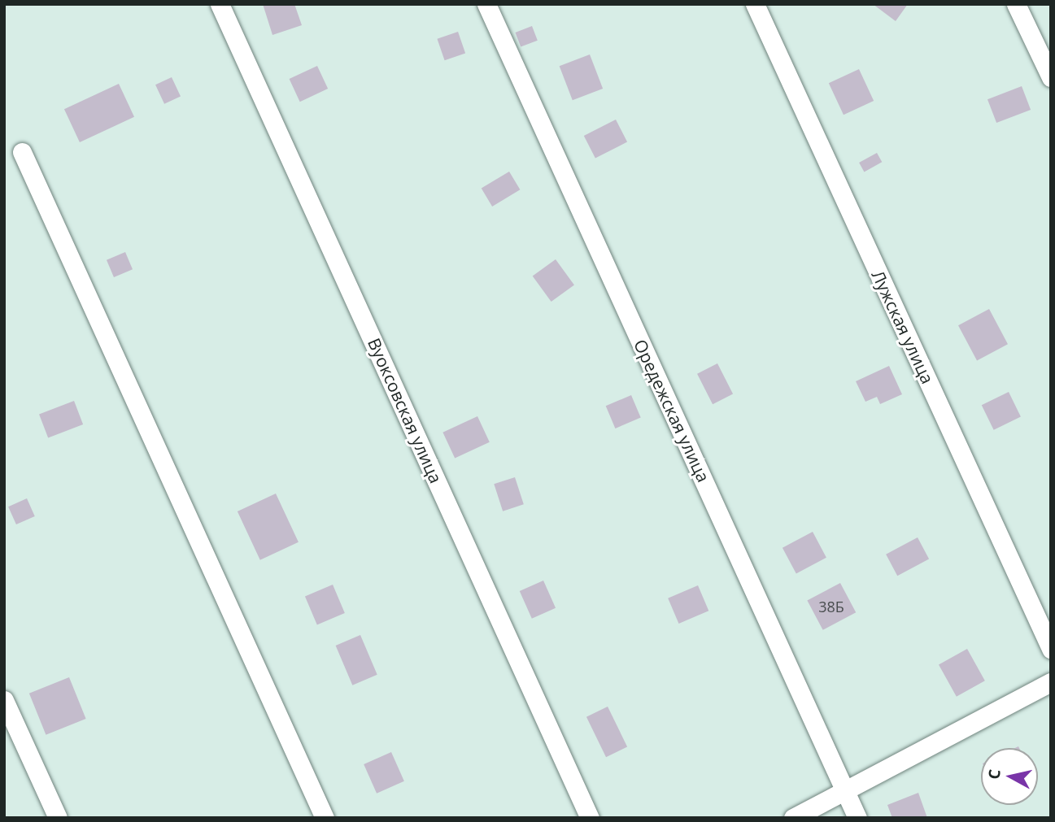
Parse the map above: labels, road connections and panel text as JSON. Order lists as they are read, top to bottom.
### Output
{
  "streets": {
    "street": ["Лужская улица", "Вуоксовская улица", "Оредежская улица"]
  },
  "house_numbers": ["38Б"],
  "north": "left"
}
